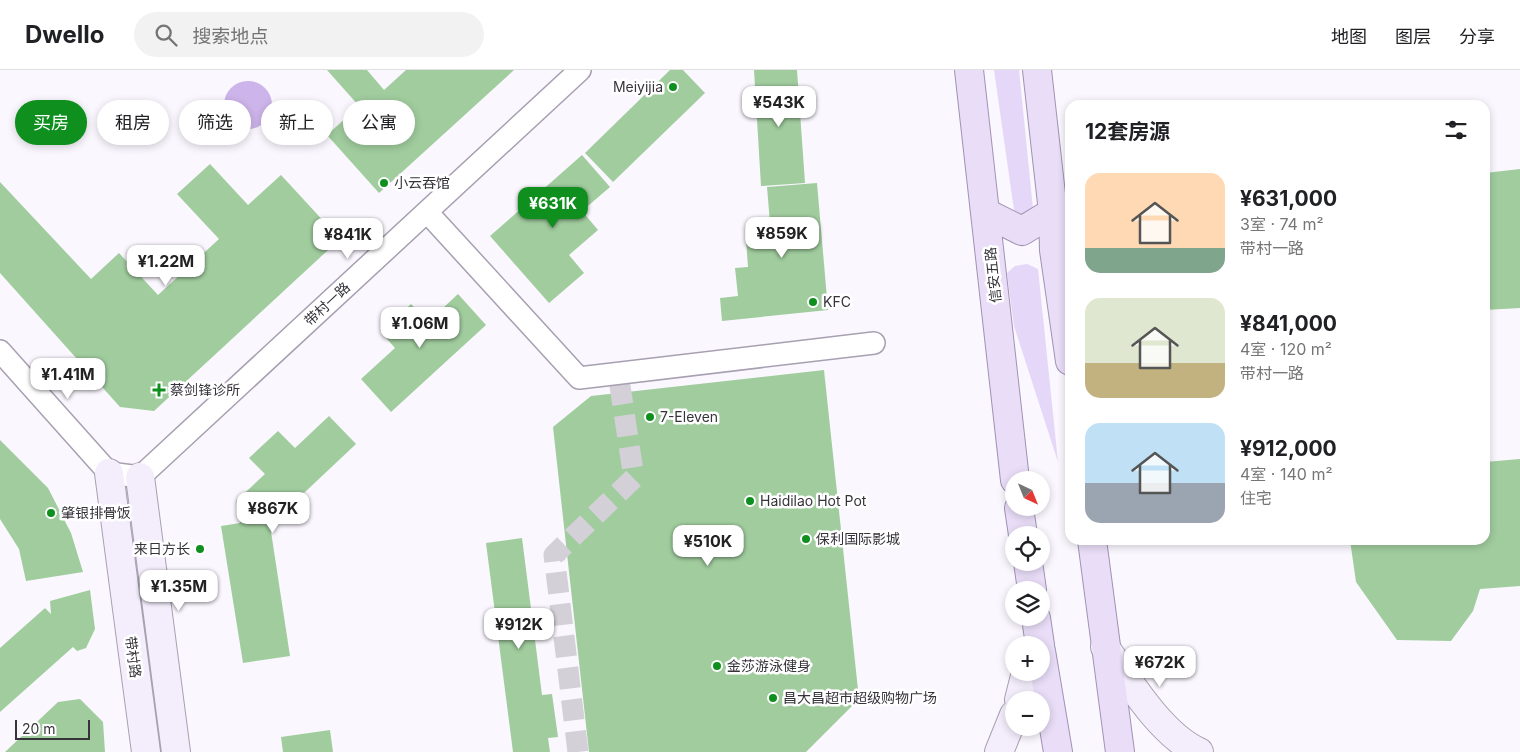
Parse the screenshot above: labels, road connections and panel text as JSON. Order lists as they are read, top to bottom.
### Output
{
  "streets": {
    "main road": ["信安五路"],
    "street": ["带村一路", "带村路"]
  },
  "places": {
    "other": [
      "Meiyijia",
      "小云吞馆",
      "KFC",
      "7-Eleven",
      "Haidilao Hot Pot",
      "肇银排骨饭",
      "保利国际影城",
      "来日方长",
      "金莎游泳健身",
      "昌大昌超市超级购物广场"
    ],
    "health": ["蔡剑锋诊所"]
  },
  "scale_bar": "20 m",
  "north": "bottom right",
  "page": {
    "header": "Dwello",
    "search": "搜索地点",
    "nav": ["地图", "图层", "分享"],
    "price": [
      "¥543K",
      "¥631K",
      "¥859K",
      "¥841K",
      "¥1.22M",
      "¥1.06M",
      "¥1.41M",
      "¥867K",
      "¥510K",
      "¥1.35M",
      "¥912K",
      "¥672K"
    ],
    "chip": [
      "买房",
      "租房",
      "筛选",
      "新上",
      "公寓"
    ],
    "heading": "12套房源",
    "list": [
      {
        "name": "¥631,000",
        "note": "3室 · 74 m² · 带村一路"
      },
      {
        "name": "¥841,000",
        "note": "4室 · 120 m² · 带村一路"
      },
      {
        "name": "¥912,000",
        "note": "4室 · 140 m² · 住宅"
      }
    ],
    "map_buttons": ["+", "−"],
    "scale": "20 m"
  }
}
